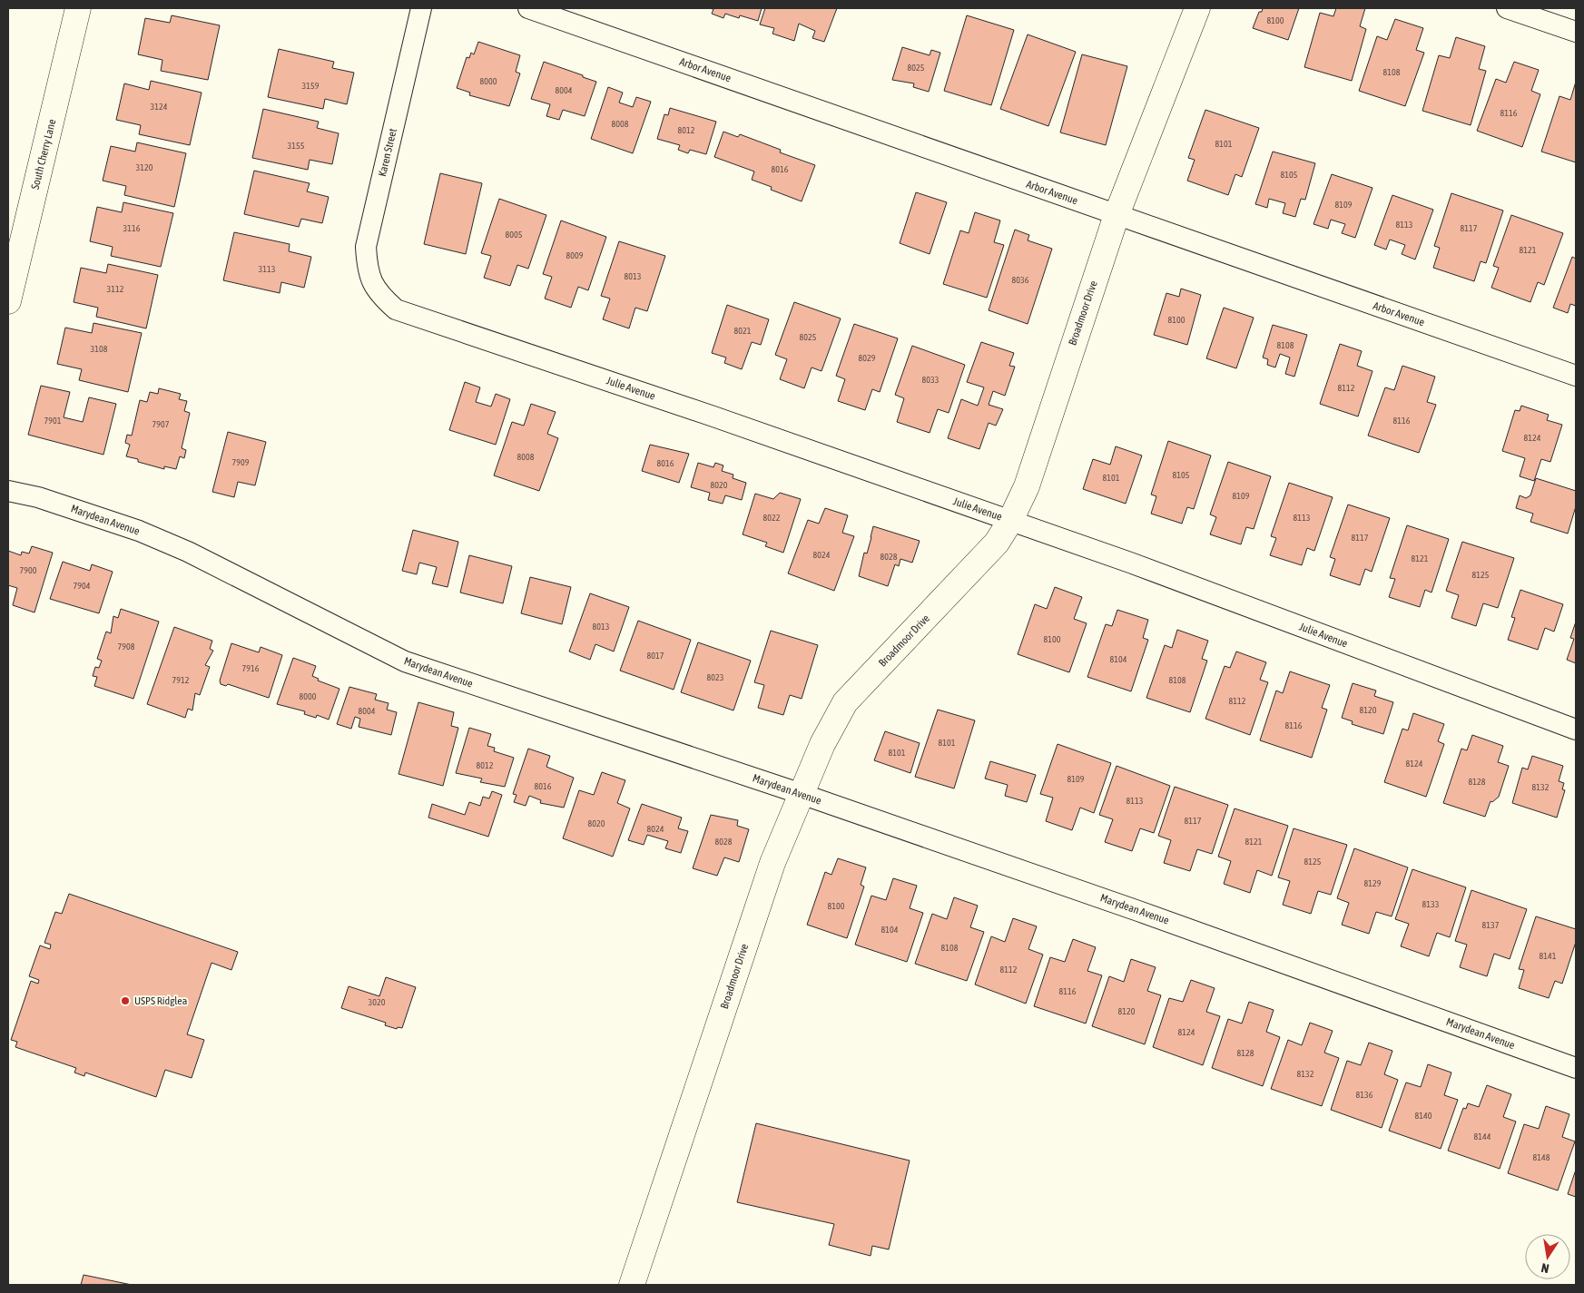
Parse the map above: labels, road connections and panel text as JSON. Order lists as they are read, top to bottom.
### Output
{
  "streets": {
    "street": [
      "Arbor Avenue",
      "Karen Street",
      "South Cherry Lane",
      "Broadmoor Drive",
      "Julie Avenue",
      "Marydean Avenue"
    ]
  },
  "crossings": [
    ["Arbor Avenue", "Broadmoor Drive"],
    ["Karen Street", "Julie Avenue"],
    ["Broadmoor Drive", "Julie Avenue"],
    ["Broadmoor Drive", "Marydean Avenue"]
  ],
  "places": ["USPS Ridglea"],
  "house_numbers": [
    "8100",
    "8025",
    "8108",
    "8000",
    "3159",
    "8004",
    "3124",
    "8116",
    "8008",
    "8012",
    "8101",
    "3155",
    "3120",
    "8016",
    "8105",
    "8109",
    "8113",
    "3116",
    "8117",
    "8005",
    "8121",
    "8009",
    "3113",
    "8013",
    "8036",
    "3112",
    "8100",
    "8021",
    "8025",
    "8108",
    "3108",
    "8029",
    "8033",
    "8112",
    "7901",
    "8116",
    "7907",
    "8124",
    "8008",
    "7909",
    "8016",
    "8105",
    "8101",
    "8020",
    "8109",
    "8022",
    "8113",
    "8117",
    "8024",
    "8028",
    "8121",
    "7900",
    "8125",
    "7904",
    "8013",
    "8100",
    "7908",
    "8017",
    "8104",
    "7916",
    "8023",
    "7912",
    "8108",
    "8000",
    "8112",
    "8120",
    "8004",
    "8116",
    "8101",
    "8101",
    "8124",
    "8012",
    "8109",
    "8128",
    "8016",
    "8132",
    "8113",
    "8117",
    "8020",
    "8024",
    "8028",
    "8121",
    "8125",
    "8129",
    "8133",
    "8100",
    "8137",
    "8104",
    "8108",
    "8141",
    "8112",
    "8116",
    "3020",
    "8120",
    "8124",
    "8128",
    "8132",
    "8136",
    "8140",
    "8144",
    "8148"
  ],
  "north": "bottom"
}
